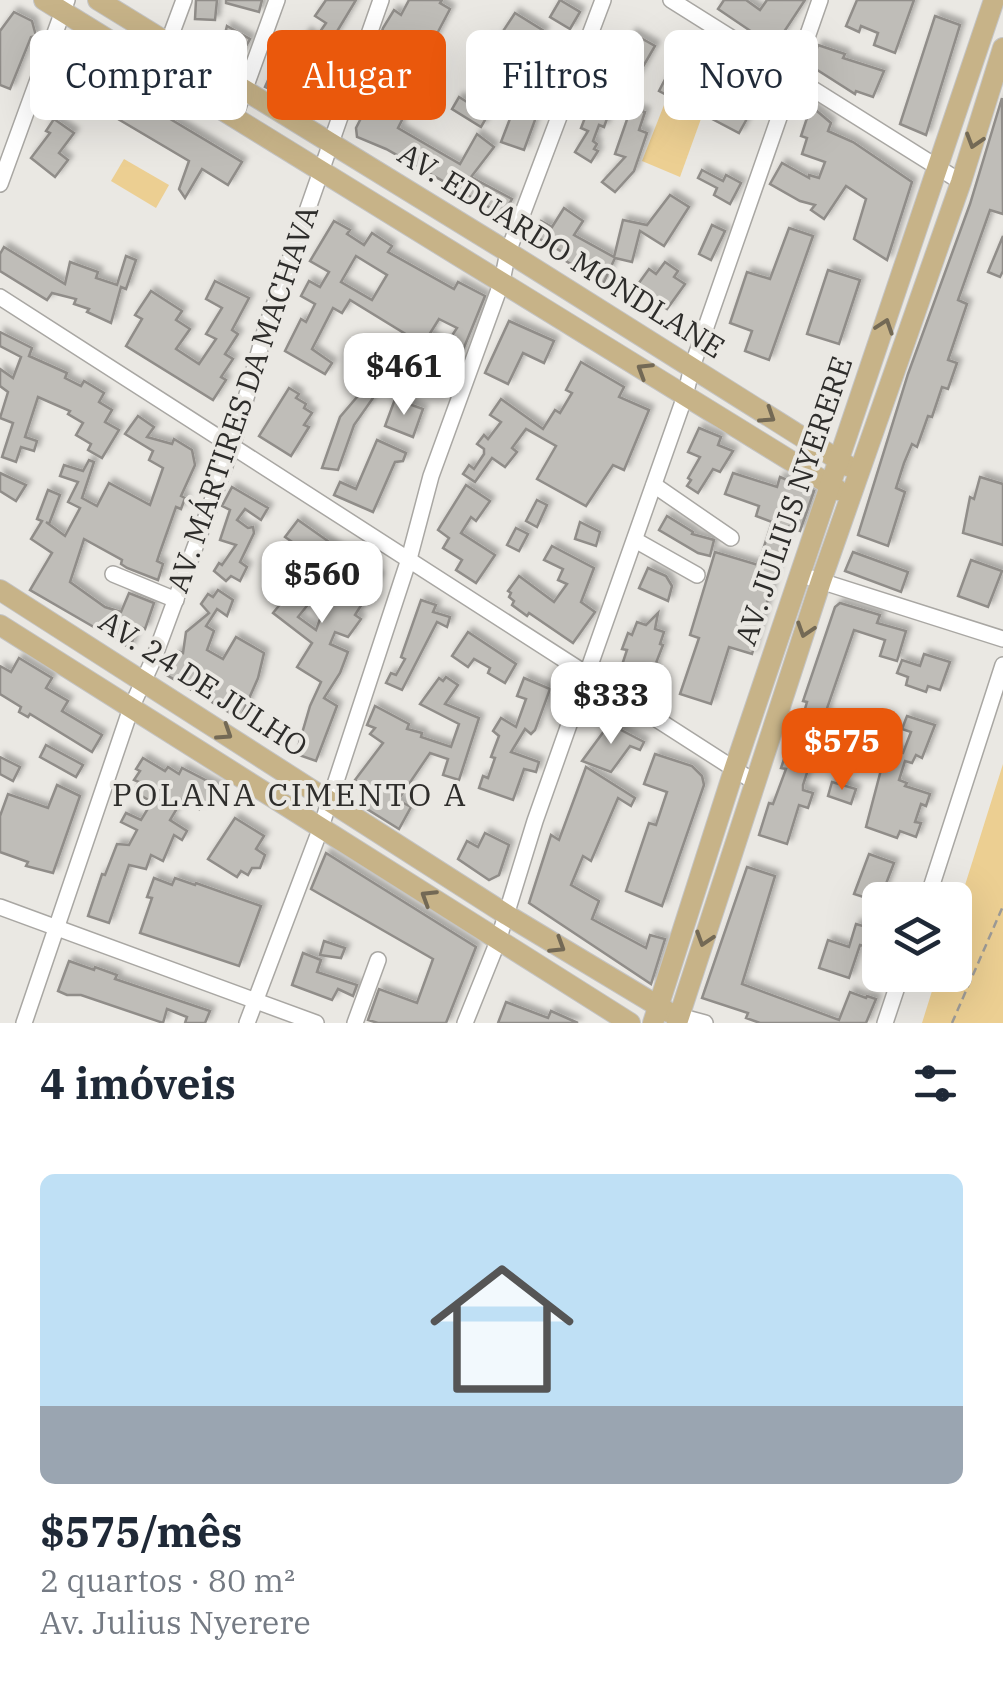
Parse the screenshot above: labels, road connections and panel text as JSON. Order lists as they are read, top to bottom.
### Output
{
  "streets": {
    "main road": ["AV. EDUARDO MONDLANE", "AV. JULIUS NYERERE", "AV. 24 DE JULHO"],
    "street": ["AV. MÁRTIRES DA MACHAVA"]
  },
  "crossings": [
    ["AV. EDUARDO MONDLANE", "AV. MÁRTIRES DA MACHAVA"],
    ["AV. EDUARDO MONDLANE", "AV. JULIUS NYERERE"],
    ["AV. MÁRTIRES DA MACHAVA", "AV. 24 DE JULHO"],
    ["AV. JULIUS NYERERE", "AV. 24 DE JULHO"]
  ],
  "districts": ["POLANA CIMENTO A"],
  "page": {
    "chip": [
      "Comprar",
      "Alugar",
      "Filtros",
      "Novo"
    ],
    "price": [
      "$461",
      "$560",
      "$333",
      "$575"
    ],
    "heading": "4 imóveis",
    "list": [
      {
        "name": "$575/mês",
        "note": "2 quartos · 80 m² · Av. Julius Nyerere"
      }
    ]
  }
}
